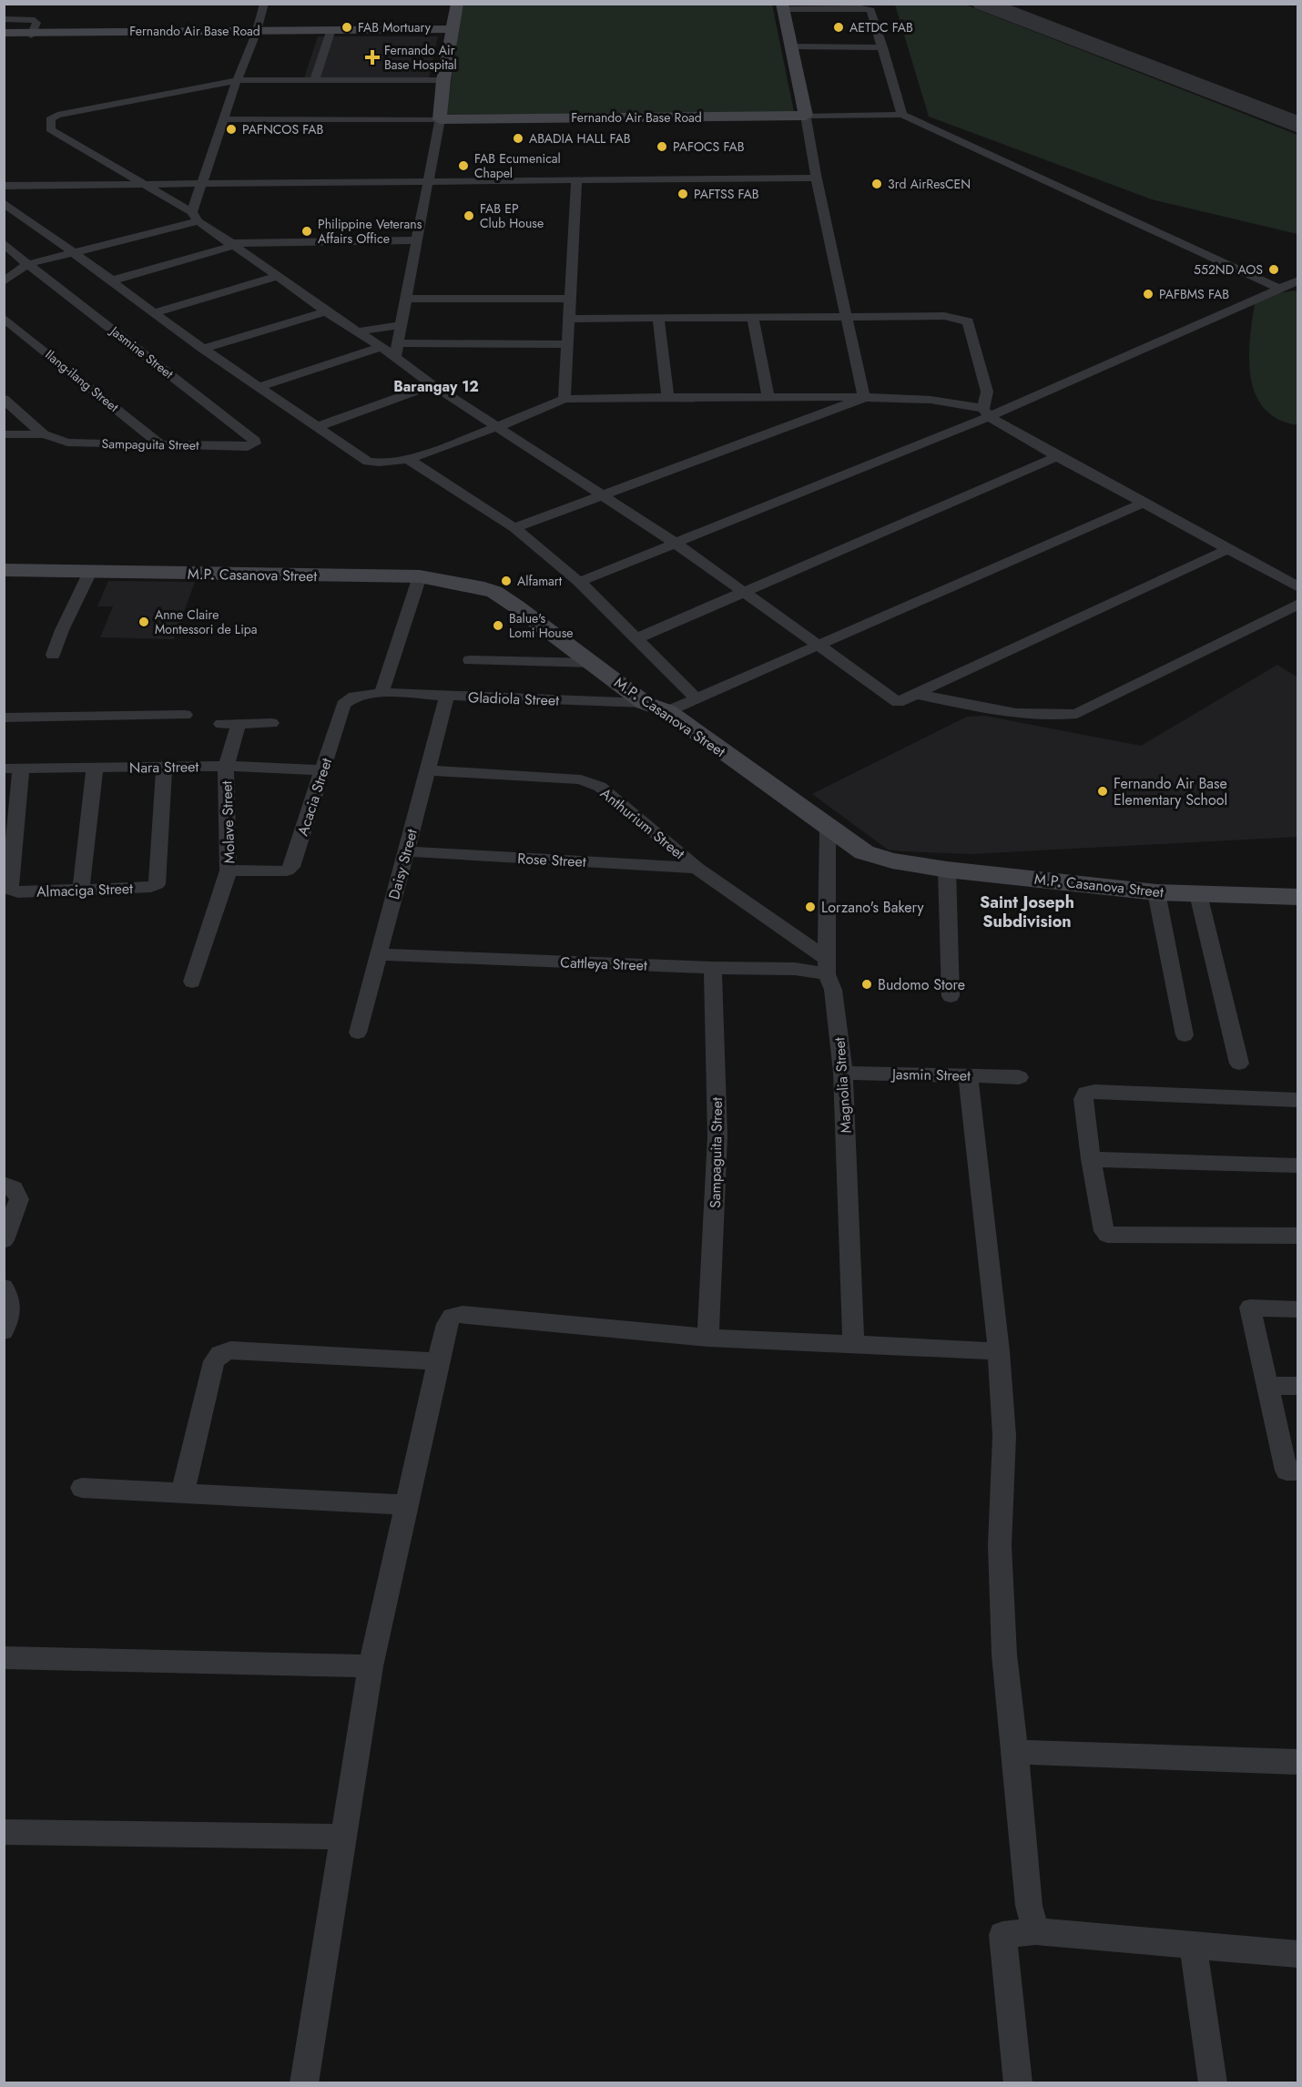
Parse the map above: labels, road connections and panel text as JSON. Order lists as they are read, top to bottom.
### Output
{
  "streets": {
    "street": [
      "Fernando Air Base Road",
      "Jasmine Street",
      "Ilang-ilang Street",
      "Sampaguita Street",
      "M.P. Casanova Street",
      "Gladiola Street",
      "Nara Street",
      "Acacia Street",
      "Molave Street",
      "Anthurium Street",
      "Rose Street",
      "Daisy Street",
      "Almaciga Street",
      "Cattleya Street",
      "Jasmin Street",
      "Magnolia Street"
    ]
  },
  "crossings": [
    ["Jasmine Street", "Sampaguita Street"],
    ["Ilang-ilang Street", "Sampaguita Street"],
    ["Sampaguita Street", "Cattleya Street"],
    ["M.P. Casanova Street", "Gladiola Street"],
    ["M.P. Casanova Street", "Magnolia Street"],
    ["Gladiola Street", "Acacia Street"],
    ["Gladiola Street", "Daisy Street"],
    ["Nara Street", "Acacia Street"],
    ["Nara Street", "Molave Street"],
    ["Nara Street", "Almaciga Street"],
    ["Acacia Street", "Molave Street"],
    ["Anthurium Street", "Rose Street"],
    ["Anthurium Street", "Daisy Street"],
    ["Anthurium Street", "Cattleya Street"],
    ["Anthurium Street", "Magnolia Street"],
    ["Rose Street", "Daisy Street"],
    ["Daisy Street", "Cattleya Street"],
    ["Cattleya Street", "Magnolia Street"],
    ["Jasmin Street", "Magnolia Street"]
  ],
  "districts": ["Barangay 12", "Saint Joseph Subdivision"],
  "places": {
    "other": [
      "FAB Mortuary",
      "AETDC FAB",
      "PAFNCOS FAB",
      "ABADIA HALL FAB",
      "PAFOCS FAB",
      "FAB Ecumenical Chapel",
      "3rd AirResCEN",
      "PAFTSS FAB",
      "FAB EP Club House",
      "Philippine Veterans Affairs Office",
      "552ND AOS",
      "PAFBMS FAB",
      "Alfamart",
      "Anne Claire Montessori de Lipa",
      "Balue's Lomi House",
      "Fernando Air Base Elementary School",
      "Lorzano's Bakery",
      "Budomo Store"
    ],
    "health": ["Fernando Air Base Hospital"]
  }
}
